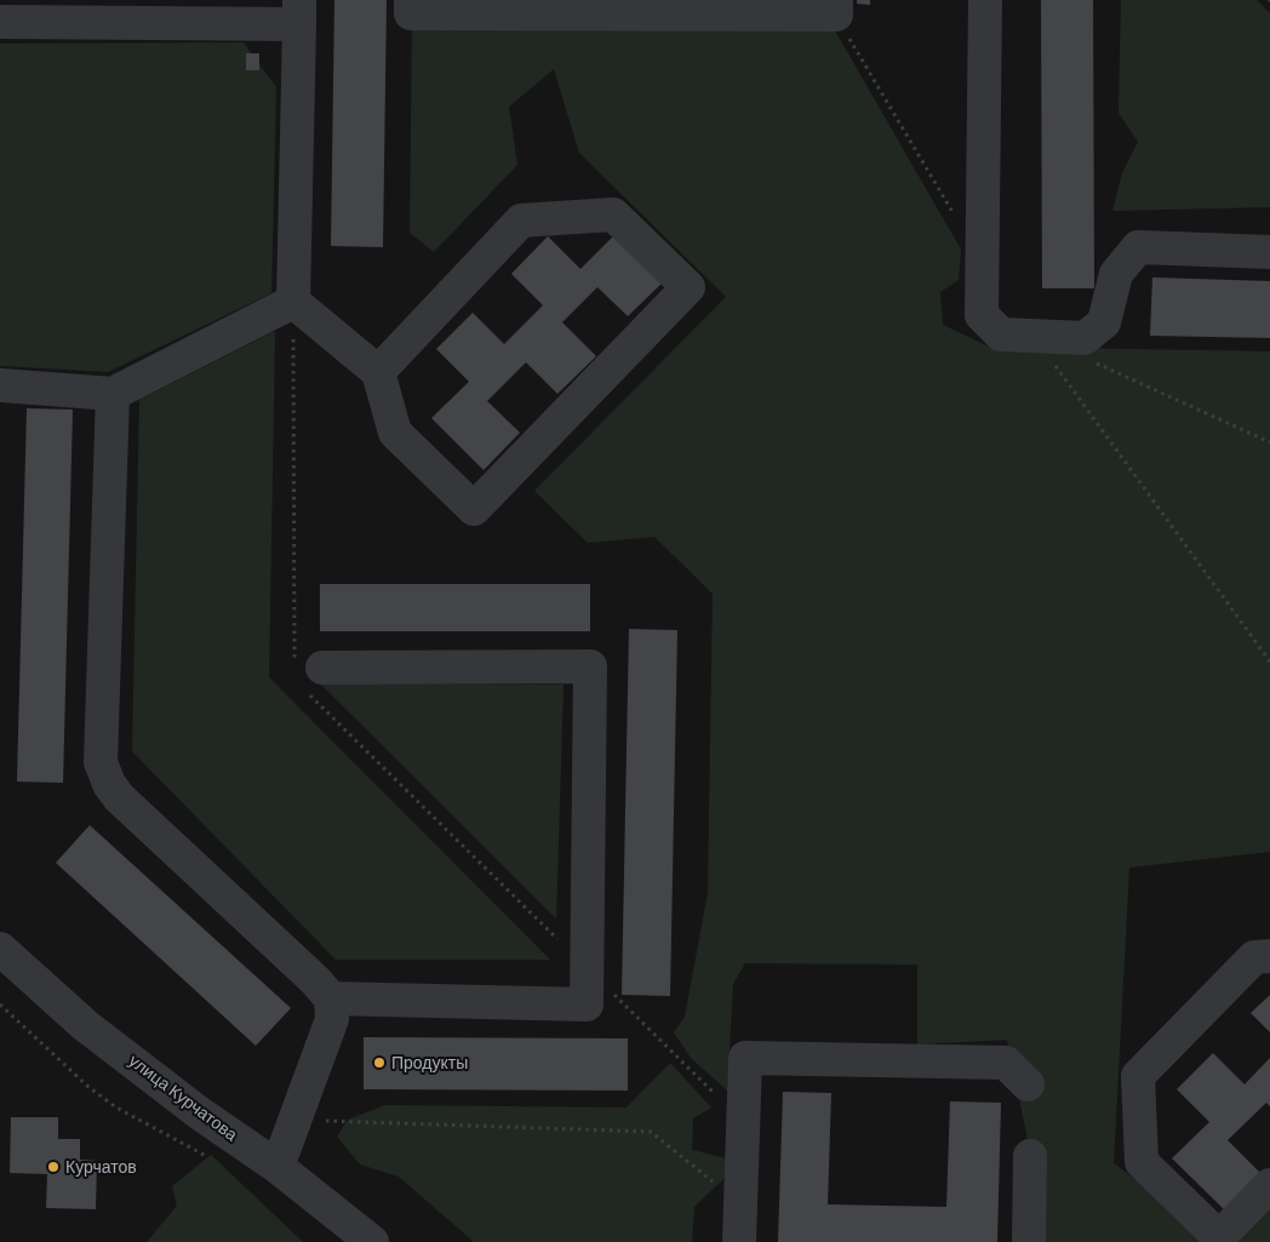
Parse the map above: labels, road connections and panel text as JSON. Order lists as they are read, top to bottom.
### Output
{
  "streets": {
    "street": ["улица Курчатова"]
  },
  "places": ["Продукты", "Курчатов"]
}
